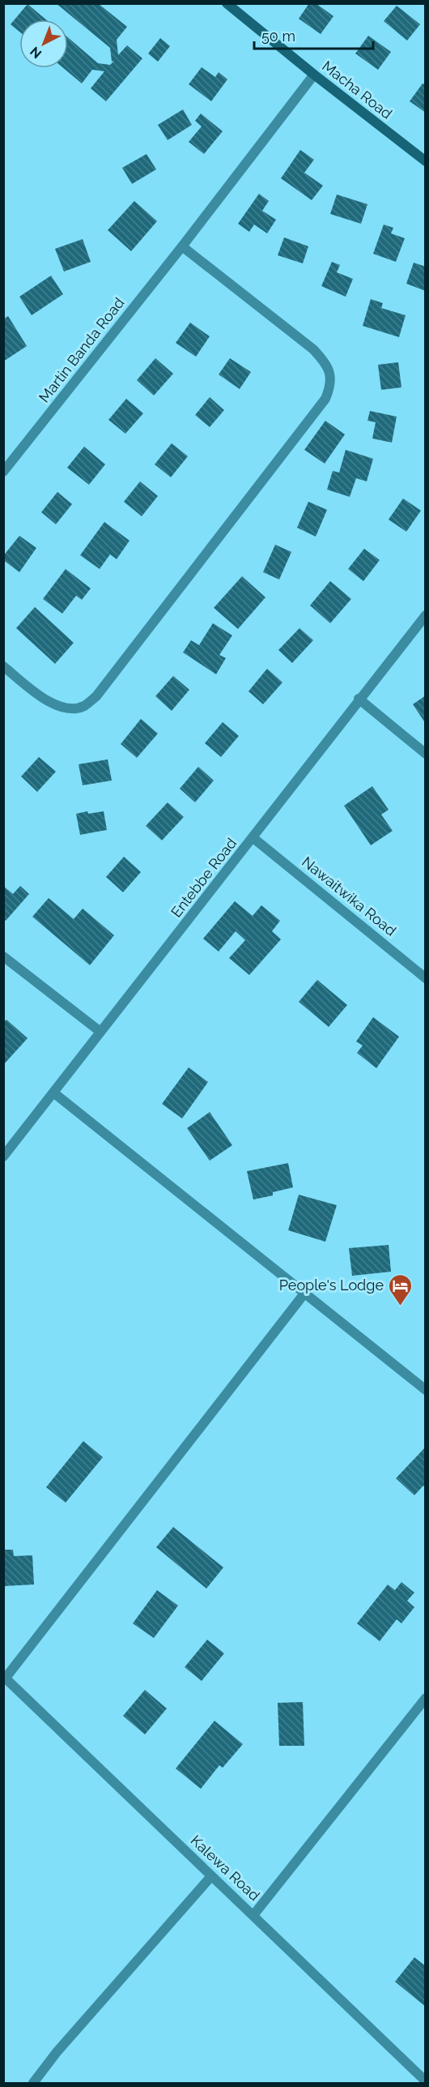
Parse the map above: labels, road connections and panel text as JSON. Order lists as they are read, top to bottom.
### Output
{
  "streets": {
    "main road": ["Macha Road"],
    "street": [
      "Martin Banda Road",
      "Entebbe Road",
      "Nawaitwika Road",
      "Kalewa Road"
    ]
  },
  "crossings": [
    ["Macha Road", "Martin Banda Road"],
    ["Entebbe Road", "Nawaitwika Road"]
  ],
  "places": {
    "hotel": ["People's Lodge"]
  },
  "scale_bar": "50 m",
  "north": "bottom left"
}
